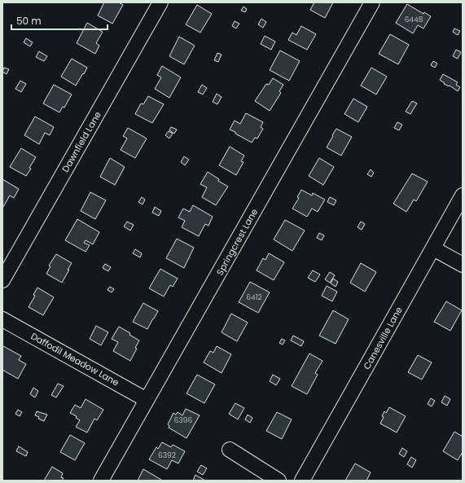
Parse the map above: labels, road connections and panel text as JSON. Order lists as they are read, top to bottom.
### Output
{
  "streets": {
    "street": [
      "Dawnfield Lane",
      "Springcrest Lane",
      "Canesville Lane",
      "Daffodil Meadow Lane"
    ]
  },
  "crossings": [
    ["Springcrest Lane", "Daffodil Meadow Lane"]
  ],
  "house_numbers": [
    "6448",
    "6412",
    "6396",
    "6392"
  ],
  "scale_bar": "50 m"
}
